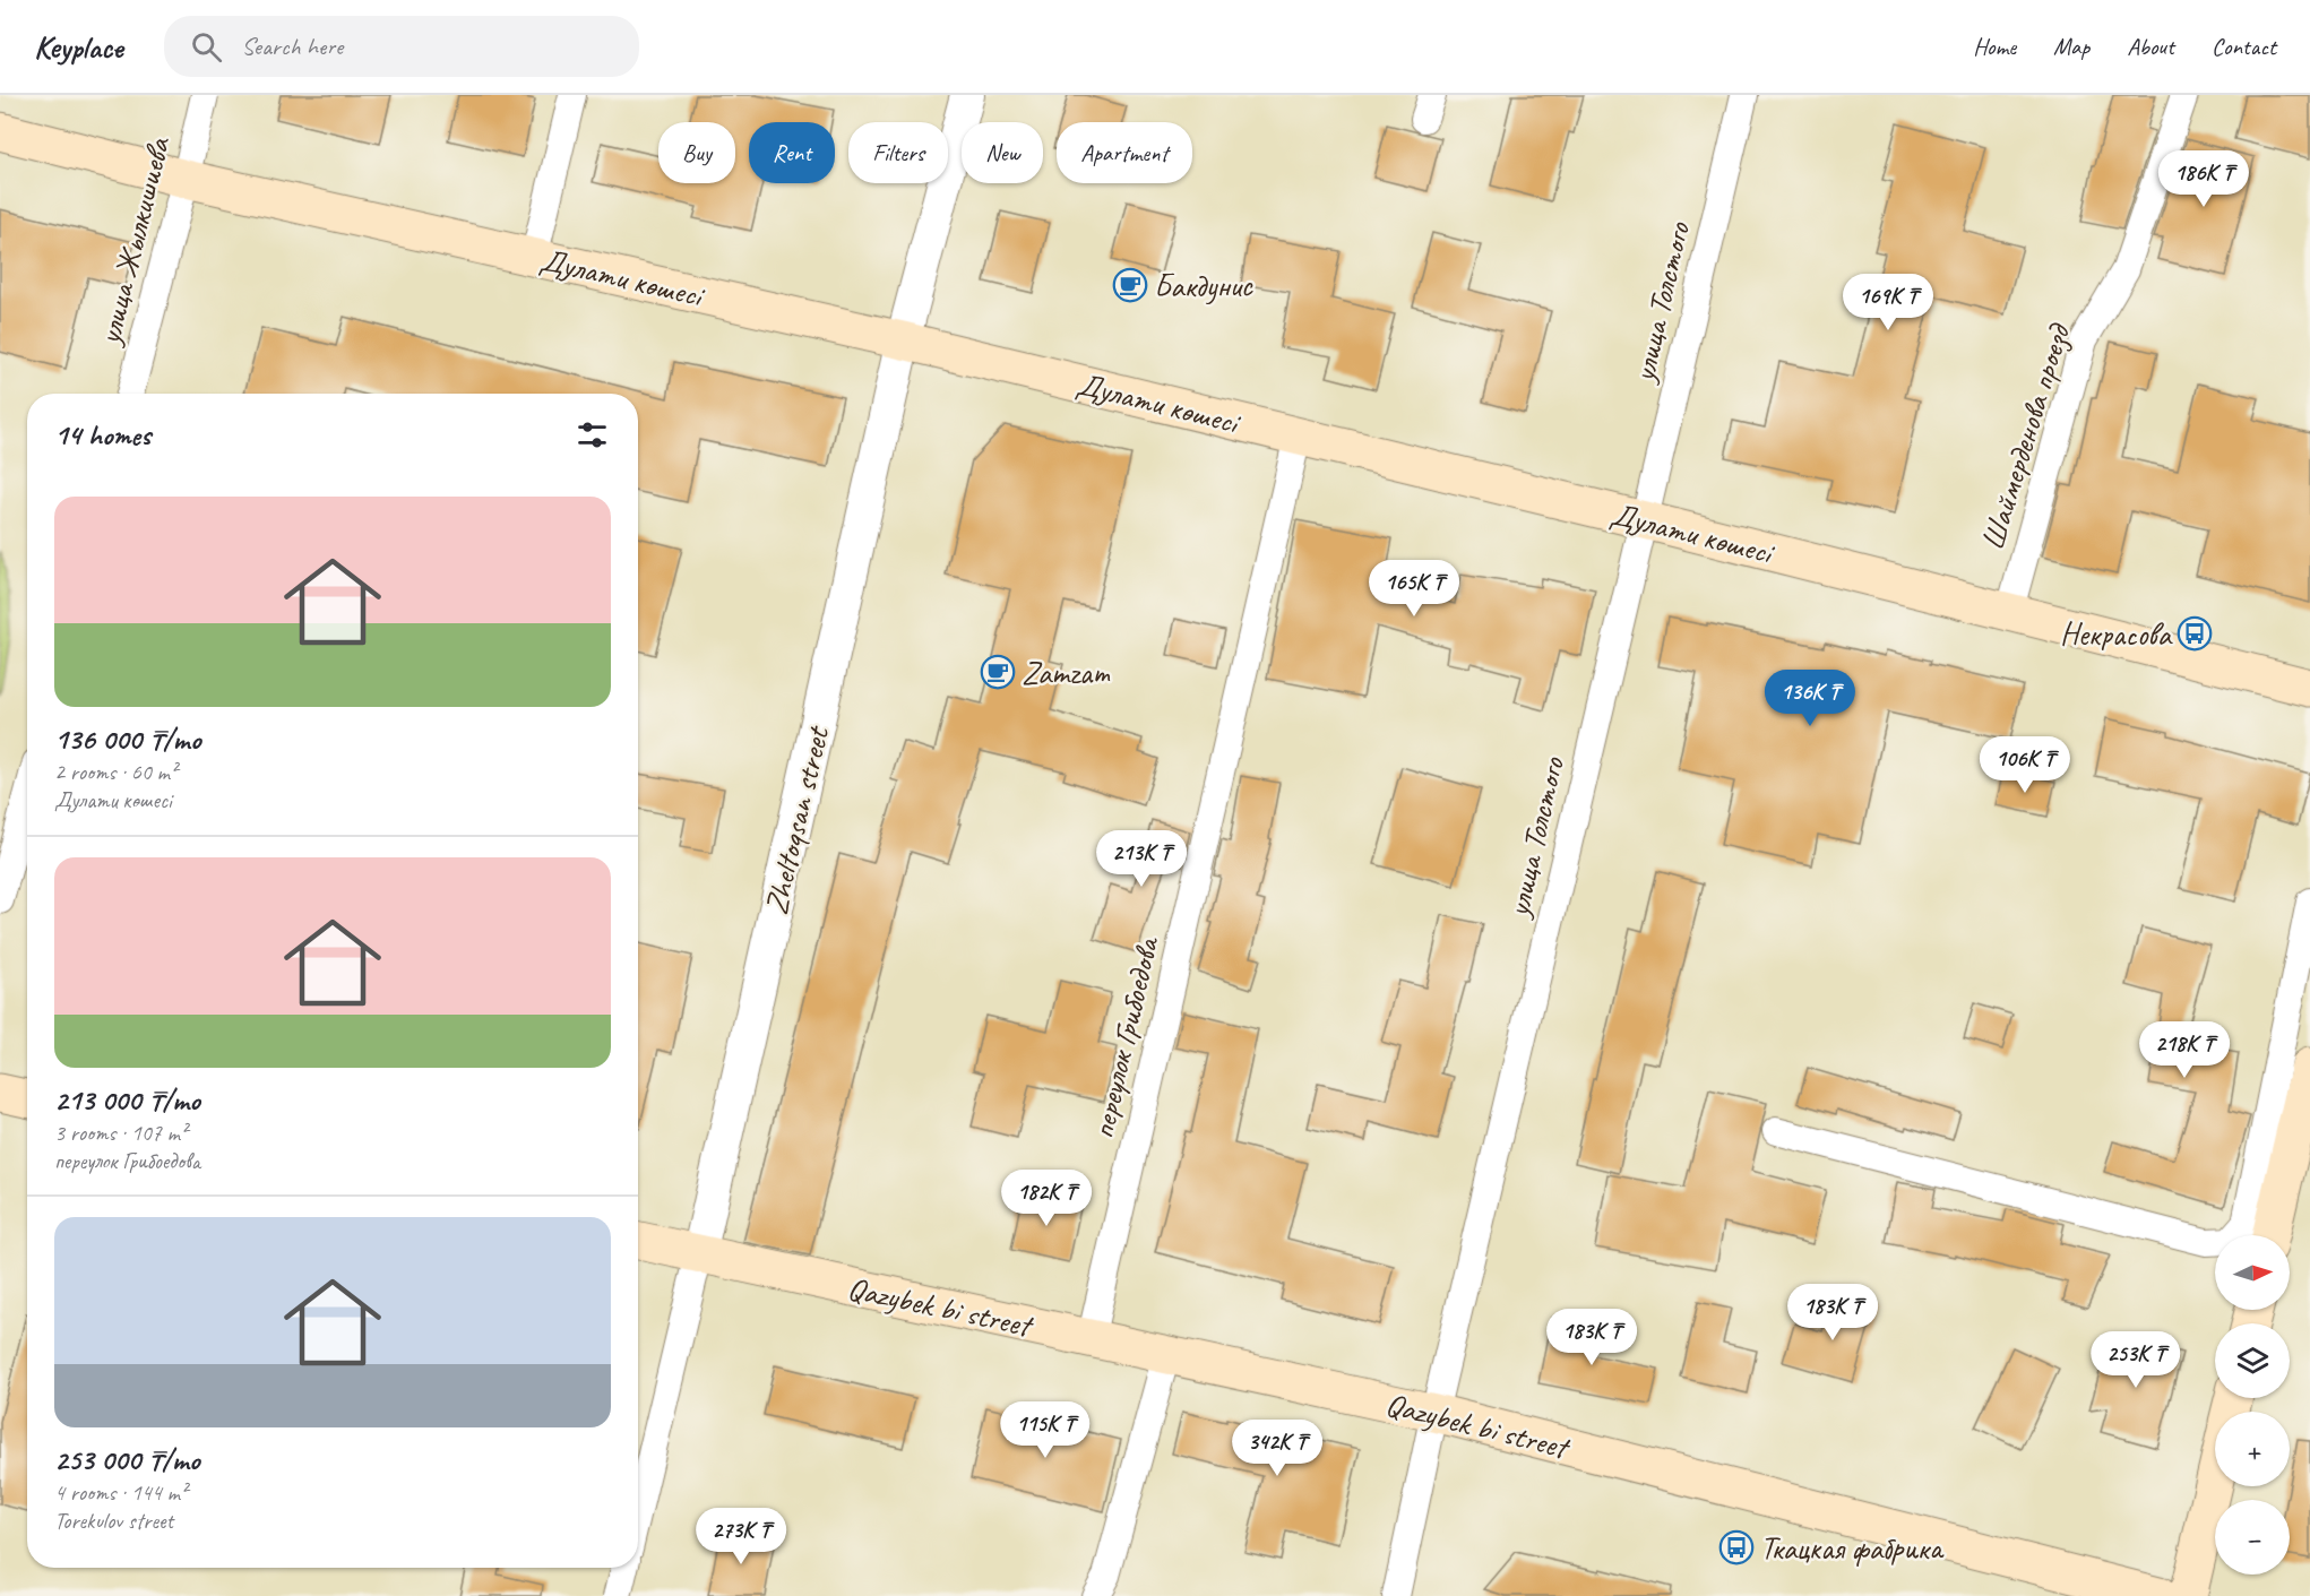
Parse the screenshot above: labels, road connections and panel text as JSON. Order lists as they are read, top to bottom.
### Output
{
  "streets": {
    "main road": ["Дулати көшесі", "Qazybek bi street"],
    "street": [
      "улица Жылкишиева",
      "улица Толстого",
      "Шаймерденова проезд",
      "Zheltoqsan street",
      "переулок Грибоедова"
    ]
  },
  "crossings": [
    ["улица Жылкишиева", "Дулати көшесі"],
    ["Дулати көшесі", "улица Толстого"],
    ["Дулати көшесі", "Шаймерденова проезд"],
    ["Дулати көшесі", "Zheltoqsan street"],
    ["Дулати көшесі", "переулок Грибоедова"],
    ["улица Толстого", "Qazybek bi street"],
    ["Zheltoqsan street", "Qazybek bi street"],
    ["переулок Грибоедова", "Qazybek bi street"]
  ],
  "places": {
    "cafe": ["Бакдунис", "Zamzam"],
    "bus stop": ["Некрасова", "Ткацкая фабрика"]
  },
  "north": "right",
  "page": {
    "header": "Keyplace",
    "search": "Search here",
    "nav": [
      "Home",
      "Map",
      "About",
      "Contact"
    ],
    "chip": [
      "Buy",
      "Rent",
      "Filters",
      "New",
      "Apartment"
    ],
    "price": [
      "186K ₸",
      "169K ₸",
      "165K ₸",
      "136K ₸",
      "106K ₸",
      "213K ₸",
      "218K ₸",
      "182K ₸",
      "183K ₸",
      "183K ₸",
      "253K ₸",
      "115K ₸",
      "342K ₸",
      "273K ₸"
    ],
    "heading": "14 homes",
    "list": [
      {
        "name": "136 000 ₸/mo",
        "note": "2 rooms · 60 m² · Дулати көшесі"
      },
      {
        "name": "213 000 ₸/mo",
        "note": "3 rooms · 107 m² · переулок Грибоедова"
      },
      {
        "name": "253 000 ₸/mo",
        "note": "4 rooms · 144 m² · Torekulov street"
      }
    ],
    "map_buttons": ["+", "−"]
  }
}
